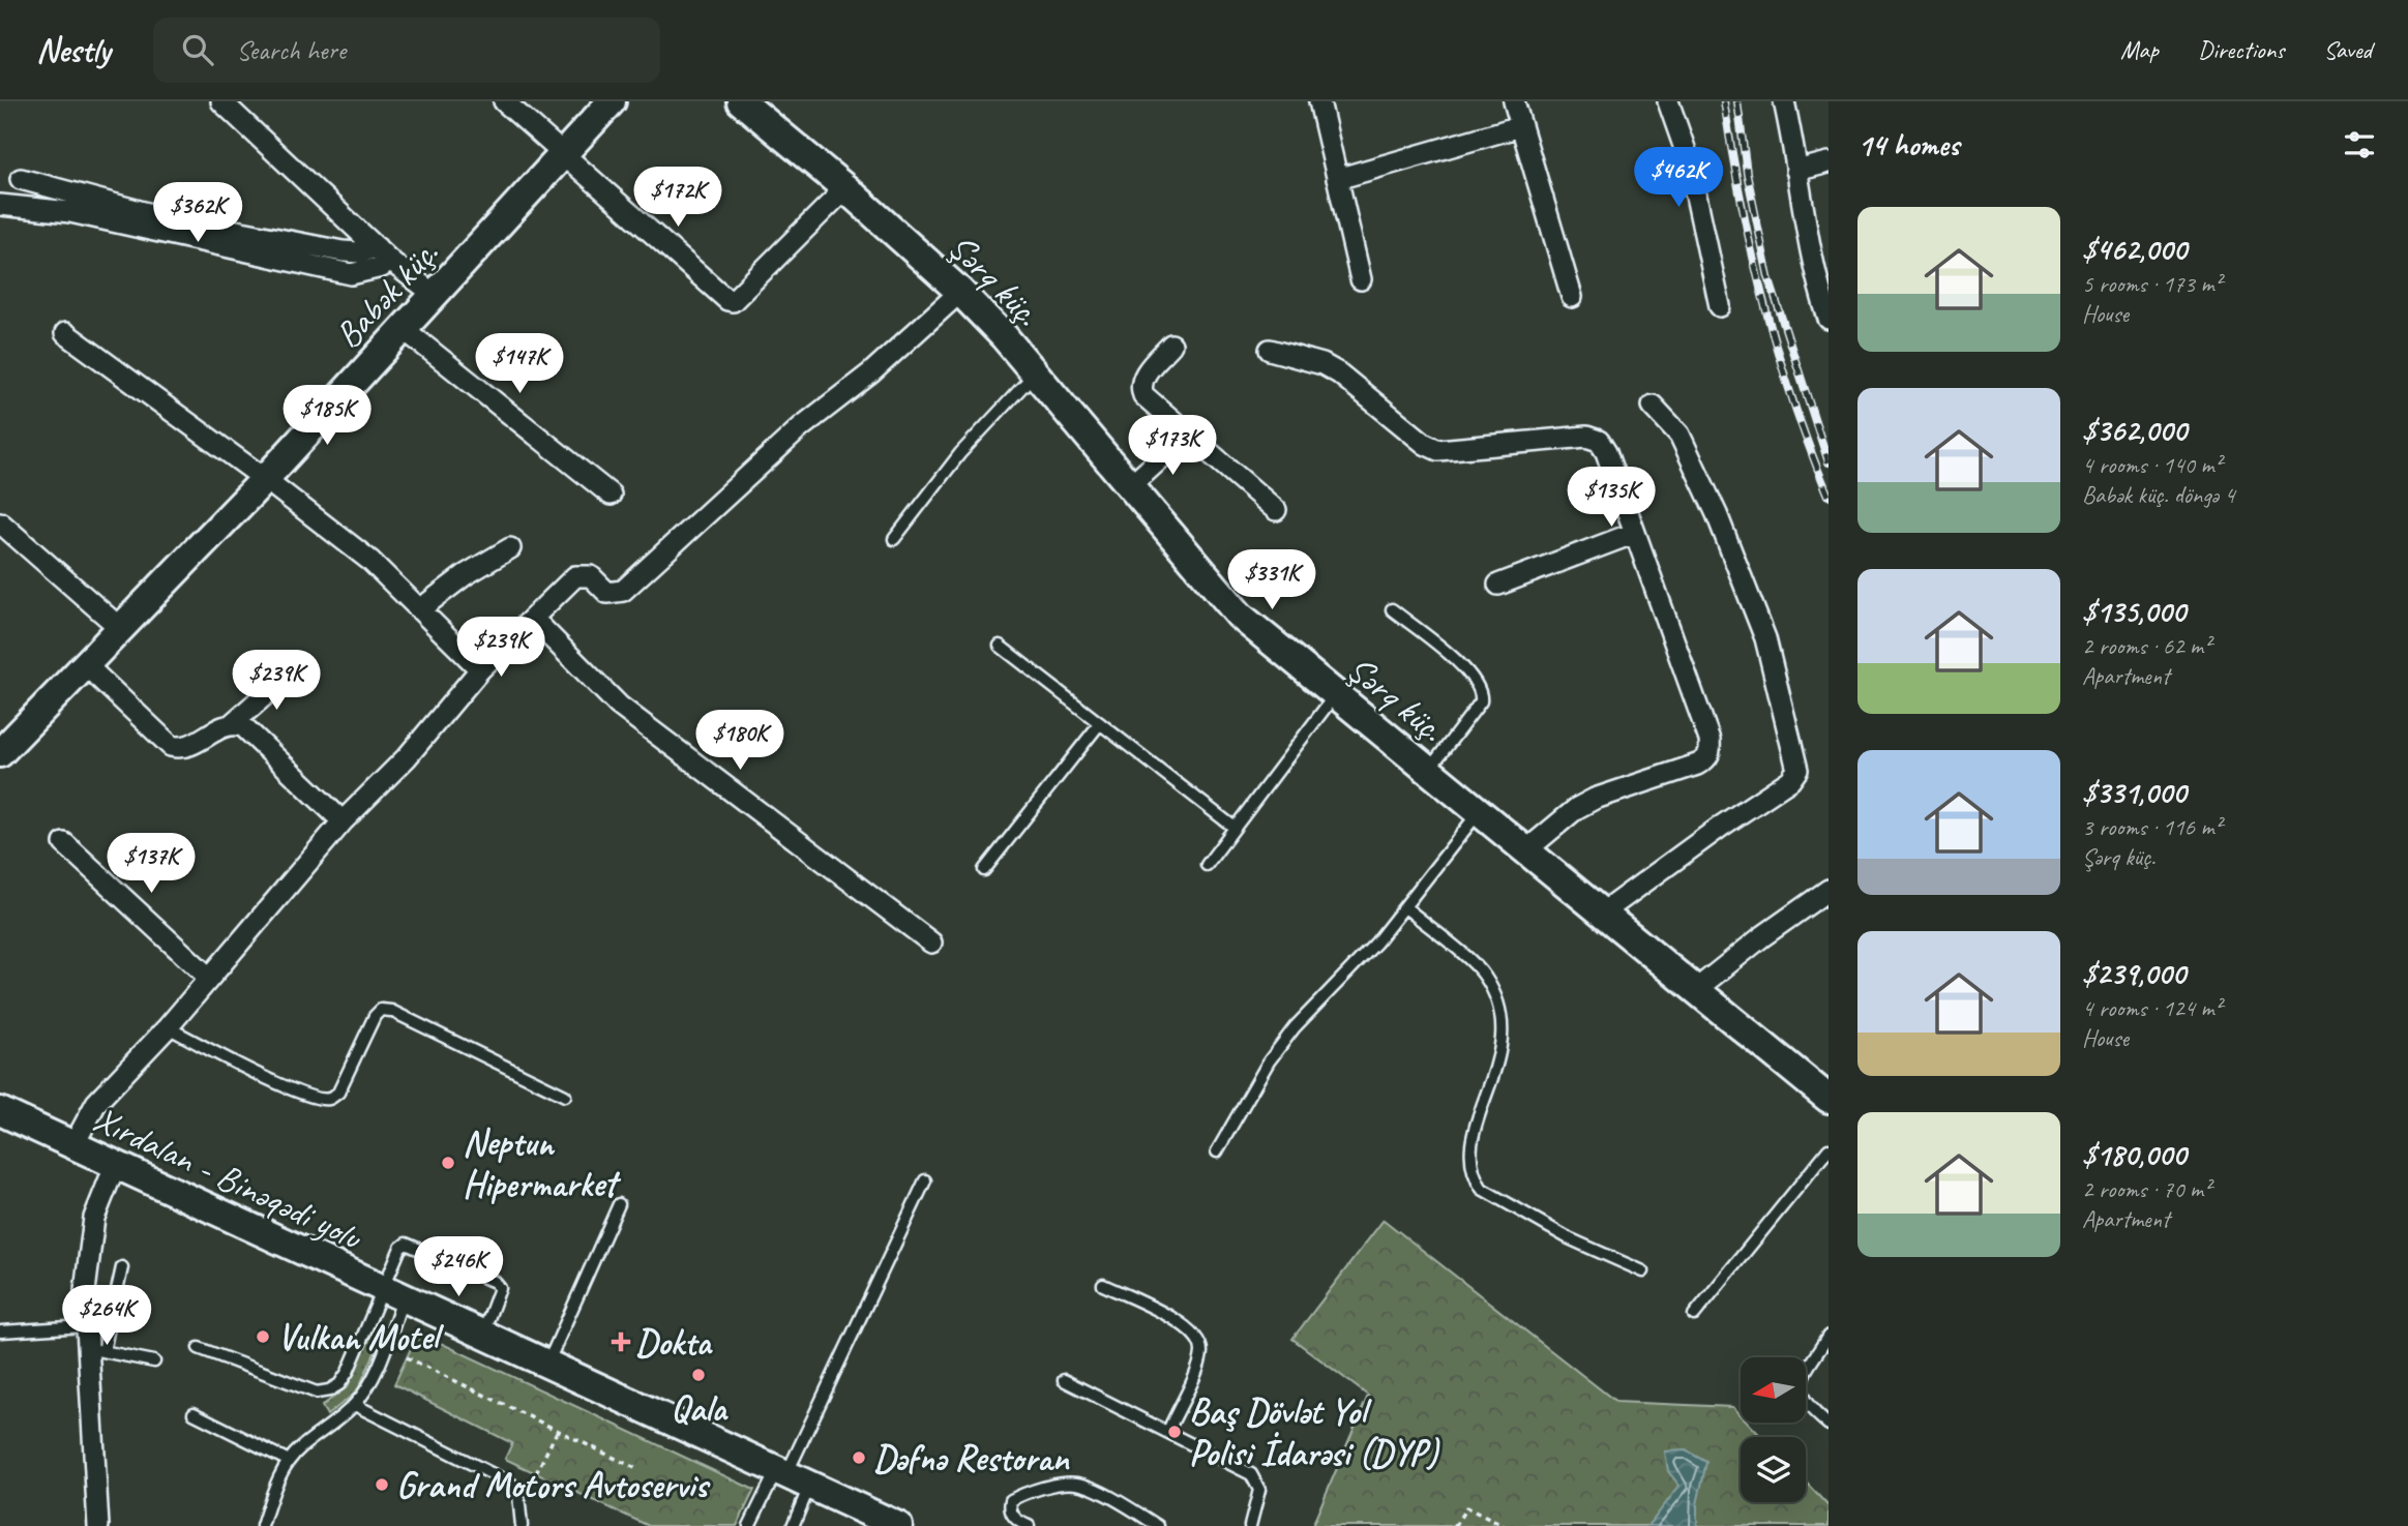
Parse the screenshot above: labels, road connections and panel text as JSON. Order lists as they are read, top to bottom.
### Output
{
  "streets": {
    "main road": ["Şərq küç.", "Babək küç.", "Xırdalan - Binəqədi yolu"]
  },
  "places": {
    "other": [
      "Neptun Hipermarket",
      "Vulkan Motel",
      "Qala",
      "Baş Dövlət Yol Polisi İdarəsi (DYP)",
      "Dəfnə Restoran",
      "Grand Motors Avtoservis"
    ],
    "health": ["Dokta"]
  },
  "north": "left",
  "page": {
    "header": "Nestly",
    "search": "Search here",
    "nav": ["Map", "Directions", "Saved"],
    "heading": "14 homes",
    "price": [
      "$462K",
      "$172K",
      "$362K",
      "$147K",
      "$185K",
      "$173K",
      "$135K",
      "$331K",
      "$239K",
      "$239K",
      "$180K",
      "$137K",
      "$246K",
      "$264K"
    ],
    "list": [
      {
        "name": "$462,000",
        "note": "5 rooms · 173 m² · House"
      },
      {
        "name": "$362,000",
        "note": "4 rooms · 140 m² · Babək küç. döngə 4"
      },
      {
        "name": "$135,000",
        "note": "2 rooms · 62 m² · Apartment"
      },
      {
        "name": "$331,000",
        "note": "3 rooms · 116 m² · Şərq küç."
      },
      {
        "name": "$239,000",
        "note": "4 rooms · 124 m² · House"
      },
      {
        "name": "$180,000",
        "note": "2 rooms · 70 m² · Apartment"
      }
    ]
  }
}
